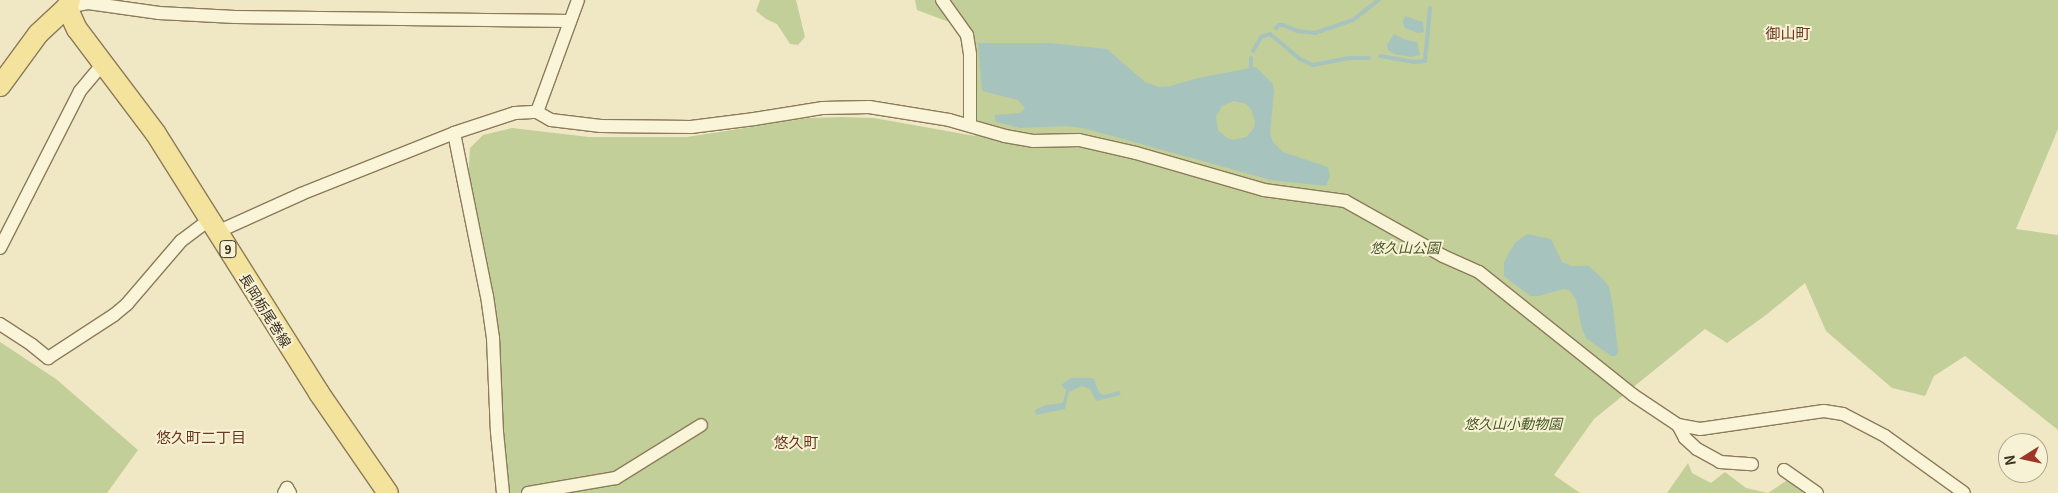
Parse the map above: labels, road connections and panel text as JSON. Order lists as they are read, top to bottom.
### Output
{
  "streets": {
    "main road": ["9", "長岡栃尾巻線"]
  },
  "districts": ["御山町", "悠久町二丁目", "悠久町"],
  "parks": ["悠久山公園", "悠久山小動物園"],
  "north": "left"
}
